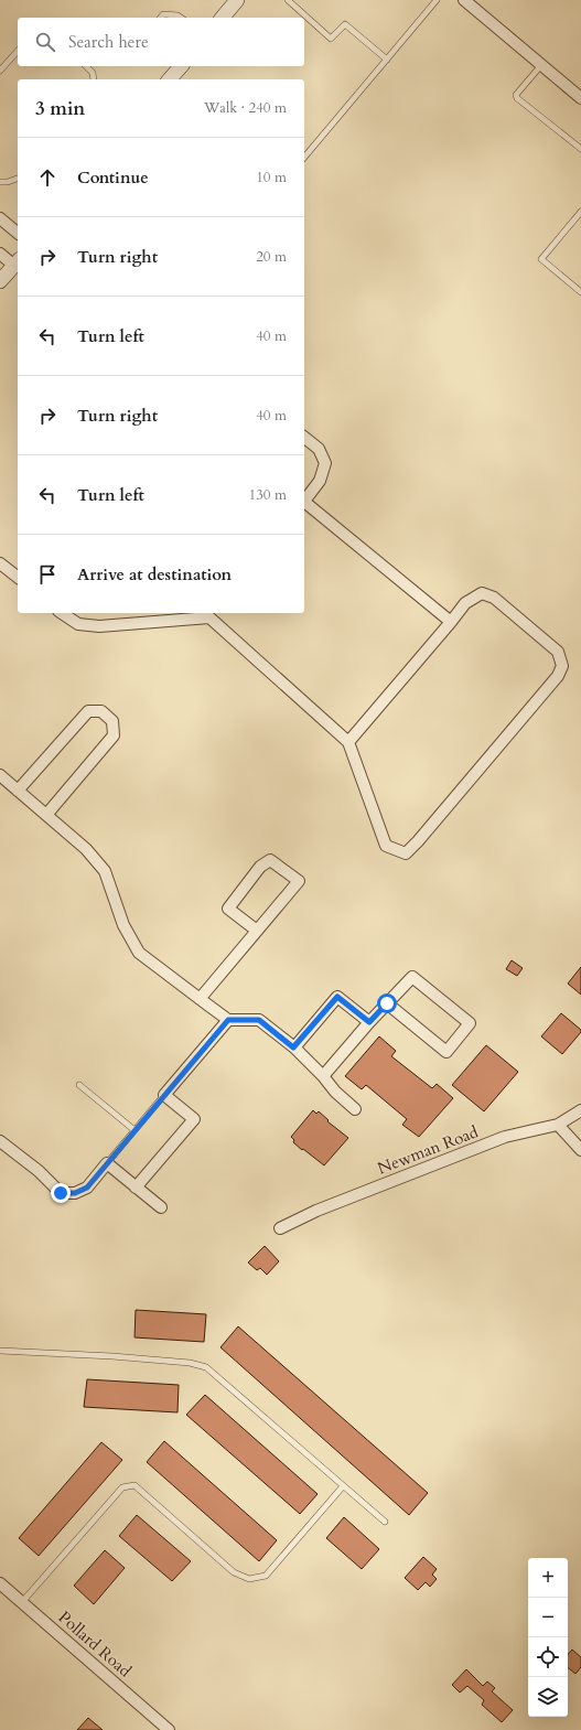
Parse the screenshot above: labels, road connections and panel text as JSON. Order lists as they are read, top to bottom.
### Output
{
  "streets": {
    "street": ["Newman Road", "Pollard Road"]
  },
  "page": {
    "search": "Search here",
    "heading": ["3 min", "Walk · 240 m"],
    "list": [
      ["Continue", "10 m"],
      ["Turn right", "20 m"],
      ["Turn left", "40 m"],
      ["Turn right", "40 m"],
      ["Turn left", "130 m"],
      "Arrive at destination"
    ],
    "map_buttons": ["+", "−"]
  }
}
